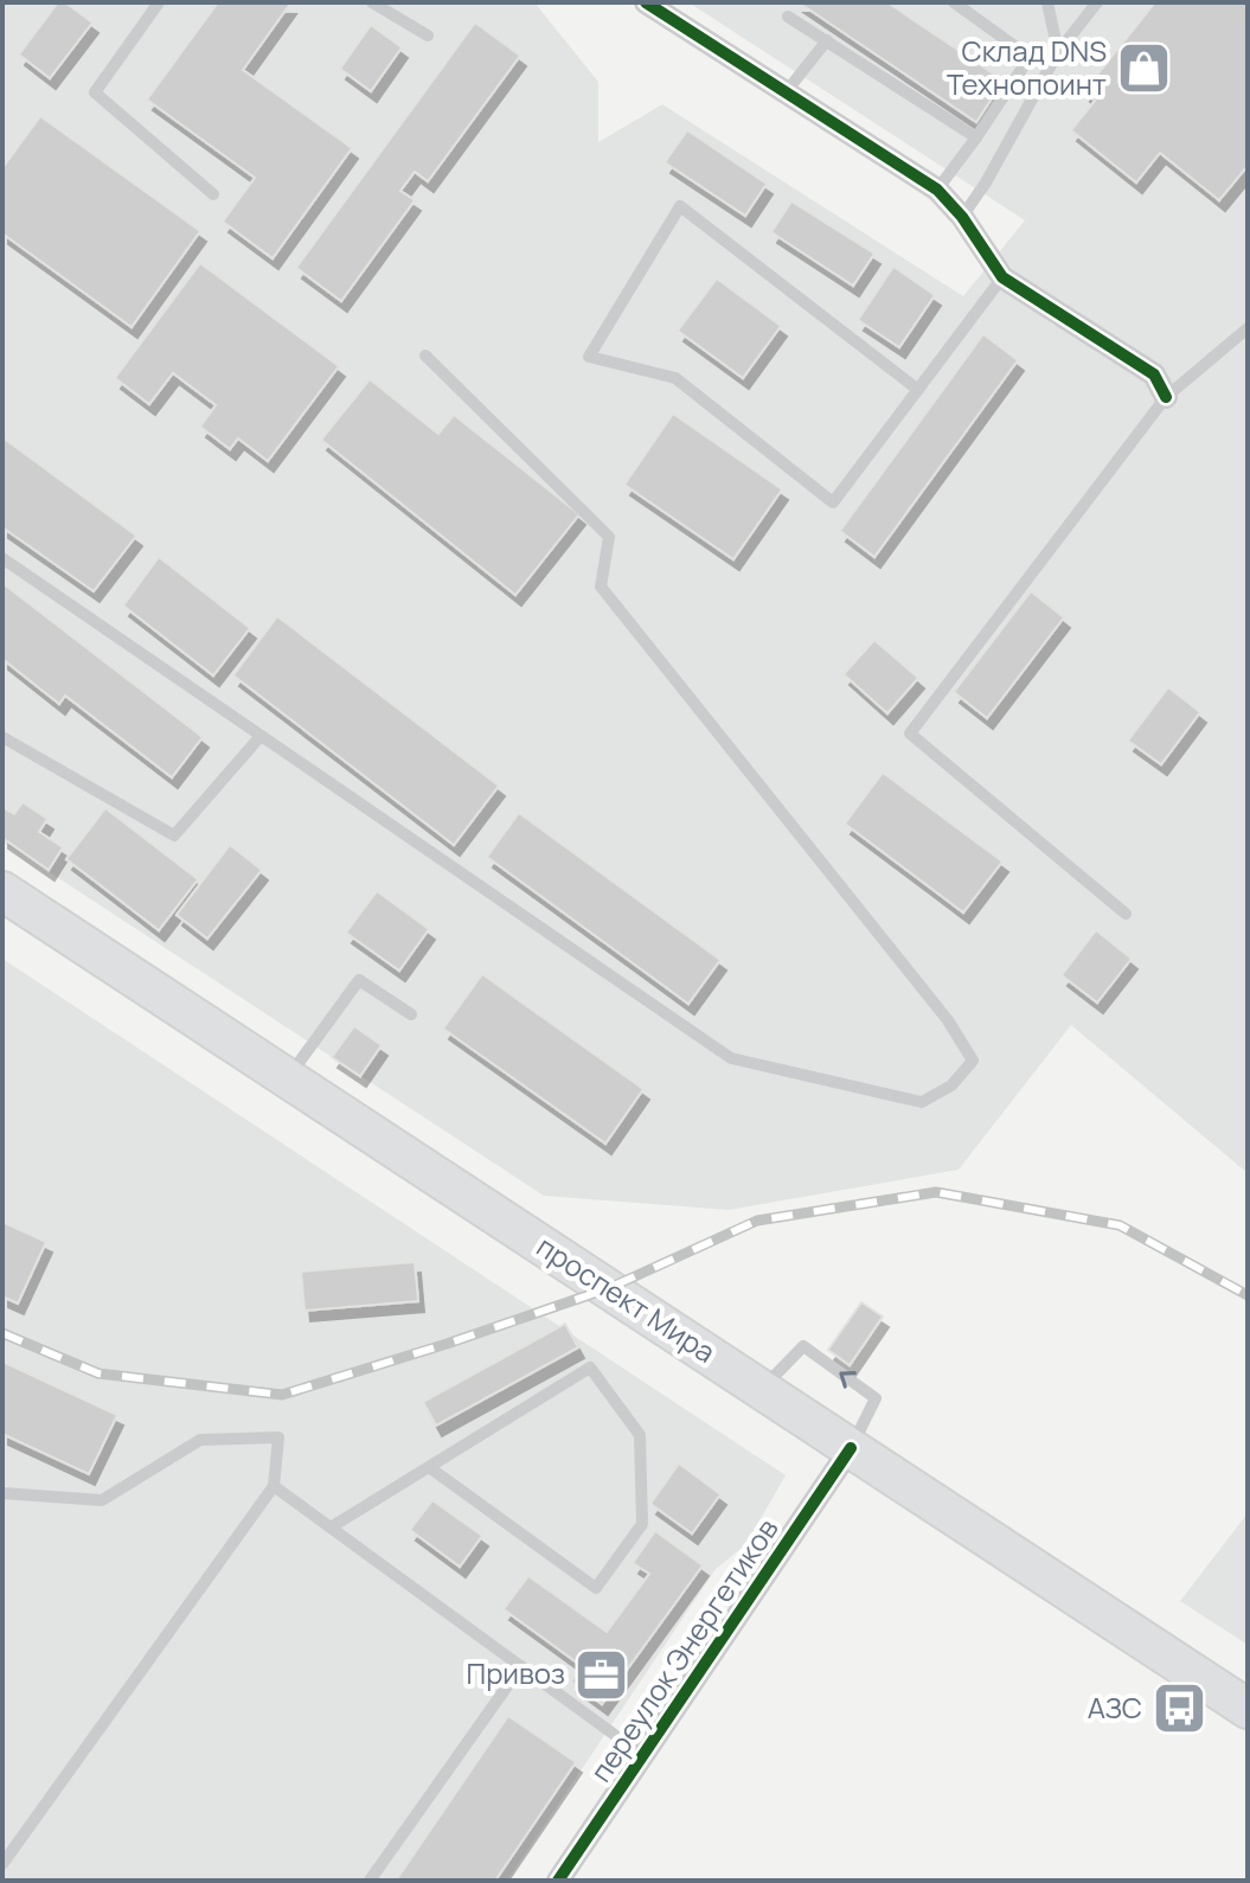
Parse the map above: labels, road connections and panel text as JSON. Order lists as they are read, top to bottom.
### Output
{
  "streets": {
    "main road": ["проспект Мира"],
    "street": ["переулок Энергетиков"]
  },
  "crossings": [
    ["проспект Мира", "переулок Энергетиков"]
  ],
  "places": {
    "shop": ["Склад DNS Технопоинт"],
    "office": ["Привоз"],
    "bus stop": ["АЗС"]
  }
}
